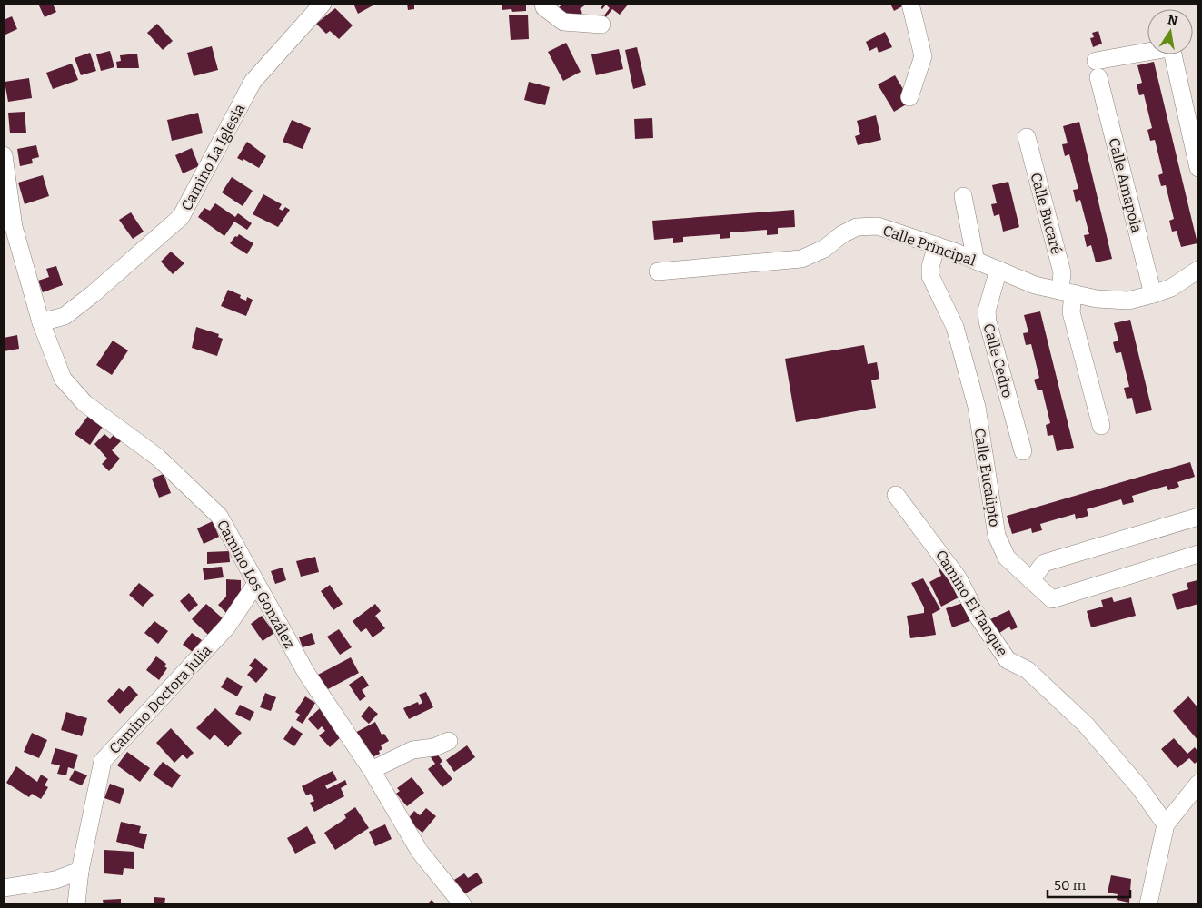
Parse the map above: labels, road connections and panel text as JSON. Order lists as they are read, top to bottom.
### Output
{
  "streets": {
    "street": [
      "Camino La Iglesia",
      "Calle Amapola",
      "Calle Bucaré",
      "Calle Principal",
      "Calle Cedro",
      "Calle Eucalipto",
      "Camino Los González",
      "Camino El Tanque",
      "Camino Doctora Julia"
    ]
  },
  "crossings": [
    ["Camino La Iglesia", "Camino Los González"],
    ["Calle Amapola", "Calle Principal"],
    ["Calle Bucaré", "Calle Principal"],
    ["Calle Principal", "Calle Cedro"],
    ["Calle Principal", "Calle Eucalipto"],
    ["Camino Los González", "Camino Doctora Julia"]
  ],
  "scale_bar": "50 m",
  "north": "top"
}
